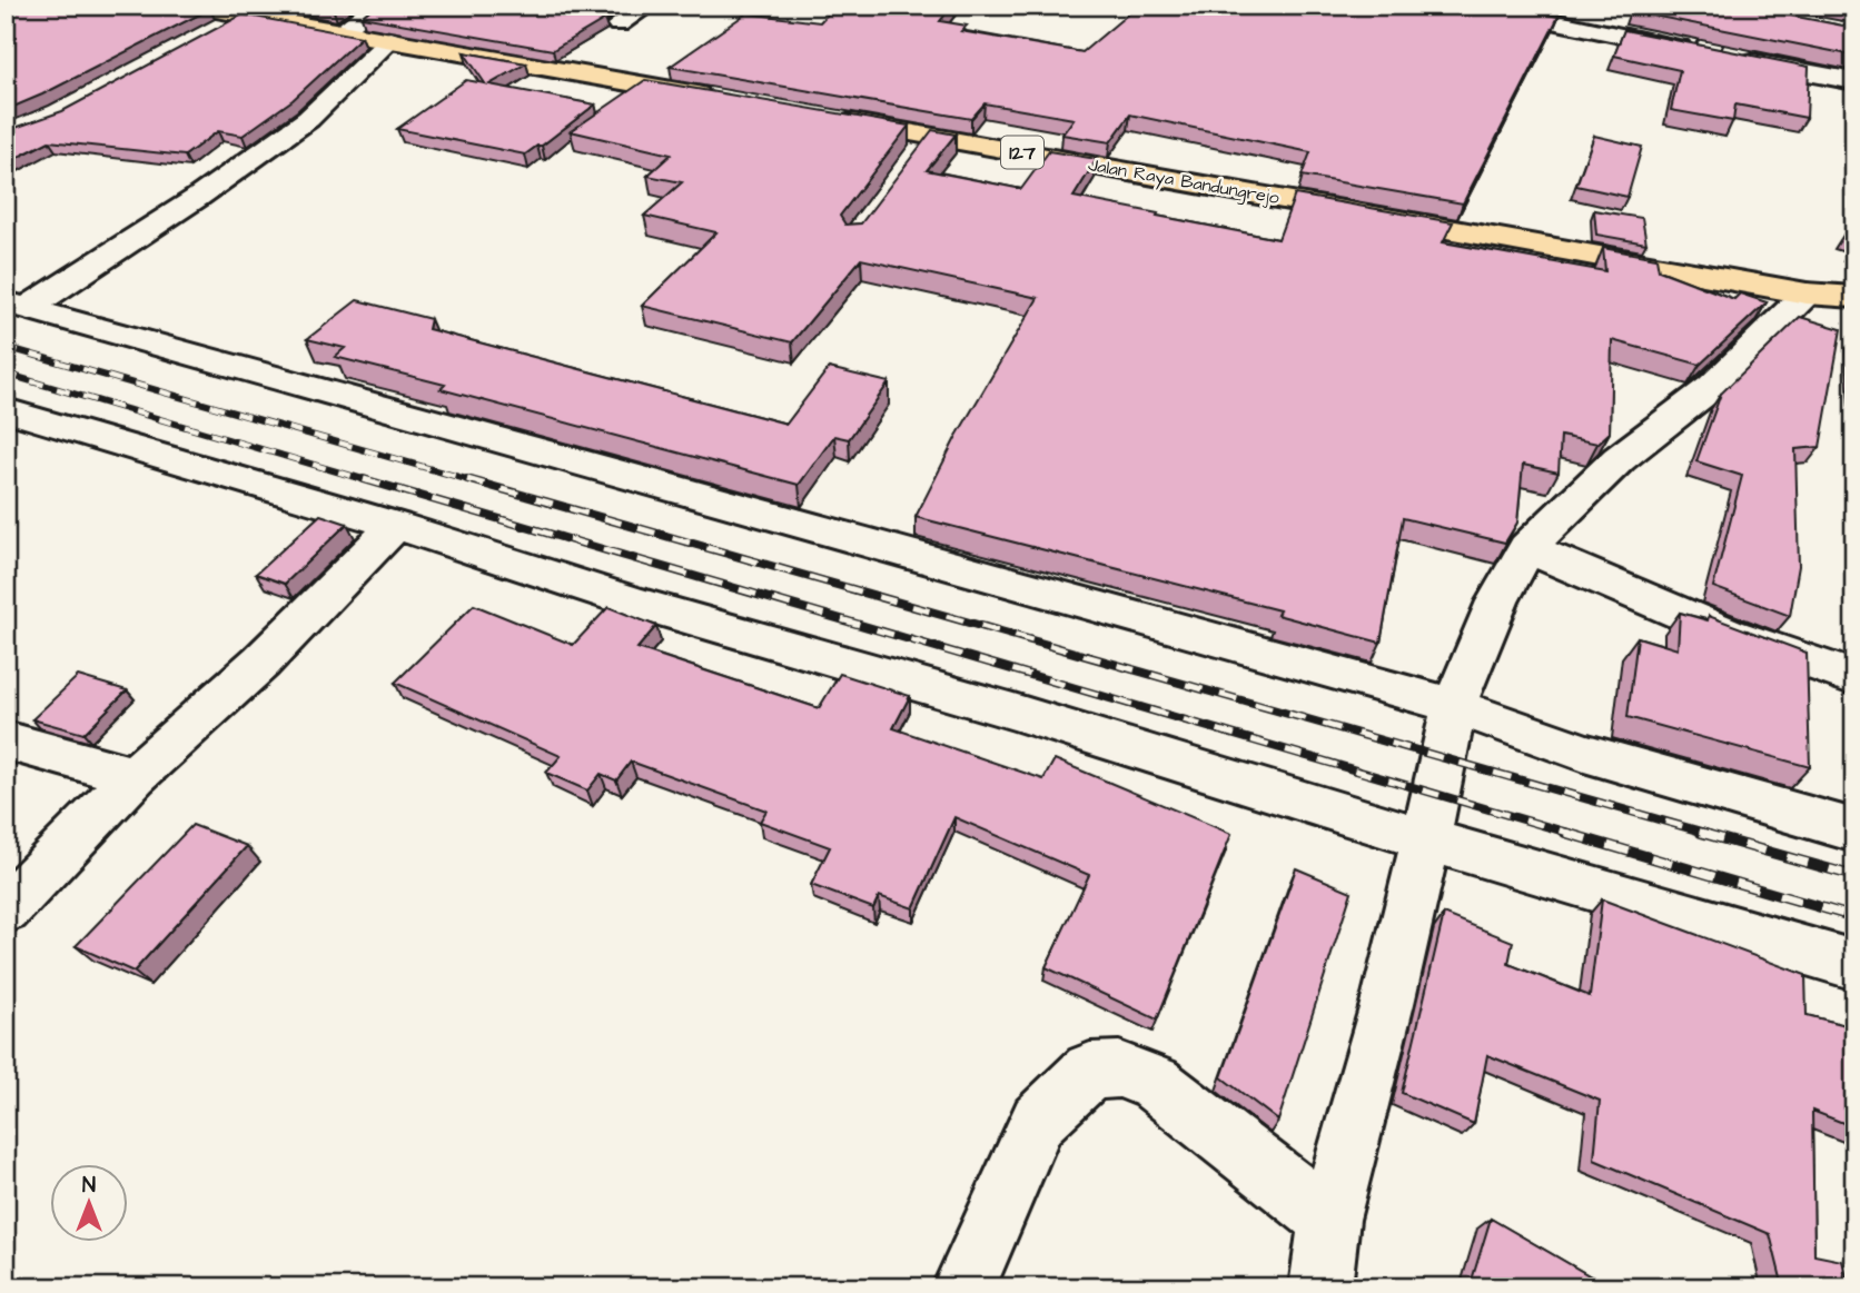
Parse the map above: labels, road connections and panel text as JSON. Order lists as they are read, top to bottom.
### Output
{
  "streets": {
    "main road": ["127", "Jalan Raya Bandungrejo"]
  },
  "north": "top"
}
